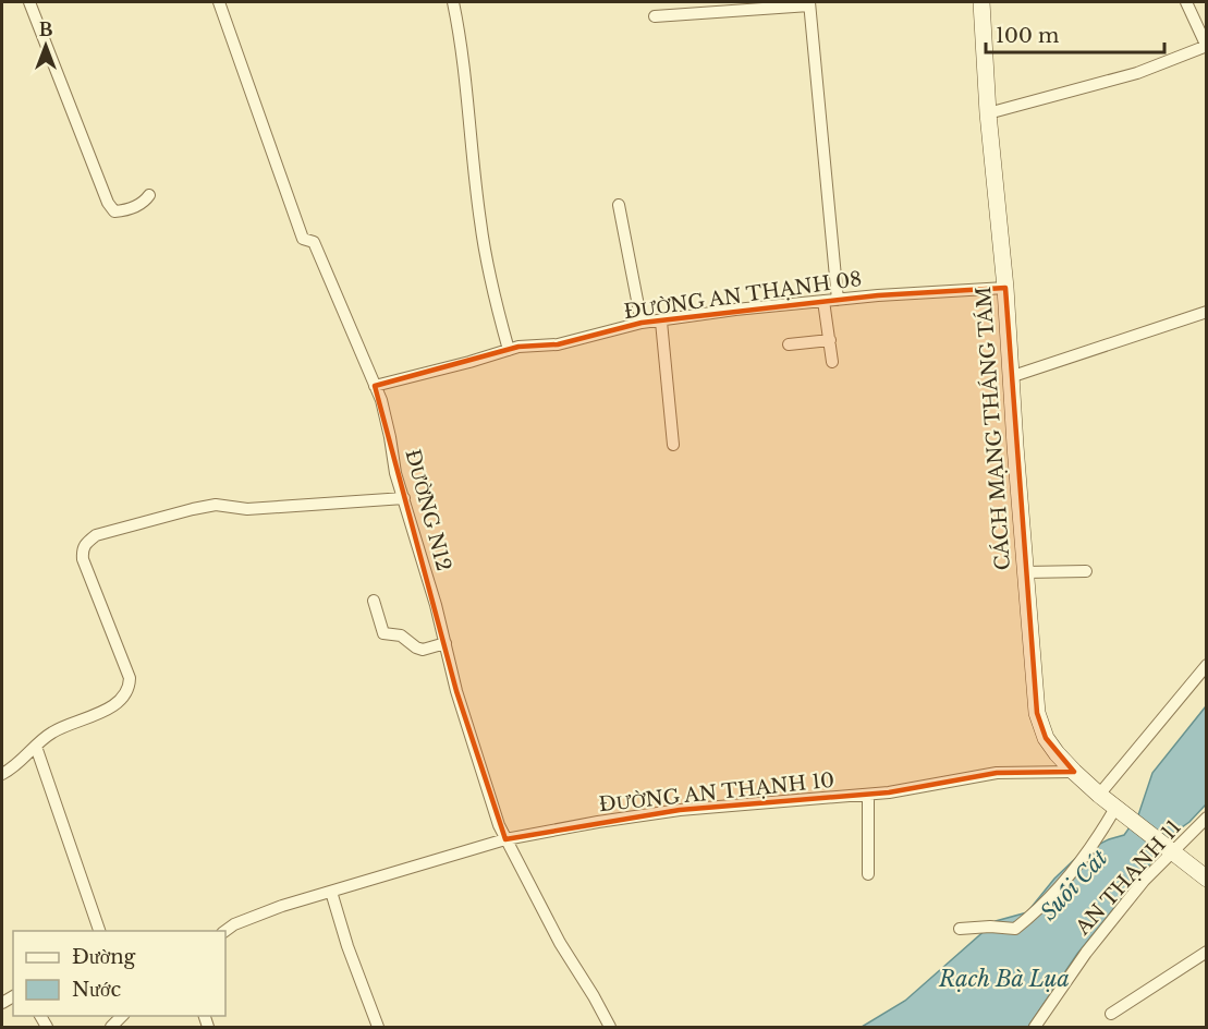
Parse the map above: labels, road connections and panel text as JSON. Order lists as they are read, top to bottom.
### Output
{
  "streets": {
    "main road": ["CÁCH MẠNG THÁNG TÁM"],
    "street": [
      "ĐƯỜNG AN THẠNH 08",
      "ĐƯỜNG N12",
      "ĐƯỜNG AN THẠNH 10",
      "AN THẠNH 11"
    ]
  },
  "crossings": [
    ["ĐƯỜNG AN THẠNH 08", "CÁCH MẠNG THÁNG TÁM"],
    ["ĐƯỜNG AN THẠNH 08", "ĐƯỜNG N12"],
    ["CÁCH MẠNG THÁNG TÁM", "ĐƯỜNG AN THẠNH 10"],
    ["CÁCH MẠNG THÁNG TÁM", "AN THẠNH 11"],
    ["ĐƯỜNG N12", "ĐƯỜNG AN THẠNH 10"]
  ],
  "water": ["Suối Cát", "Rạch Bà Lụa"],
  "legend": ["Đường", "Nước"],
  "scale_bar": "100 m",
  "north": "top"
}
